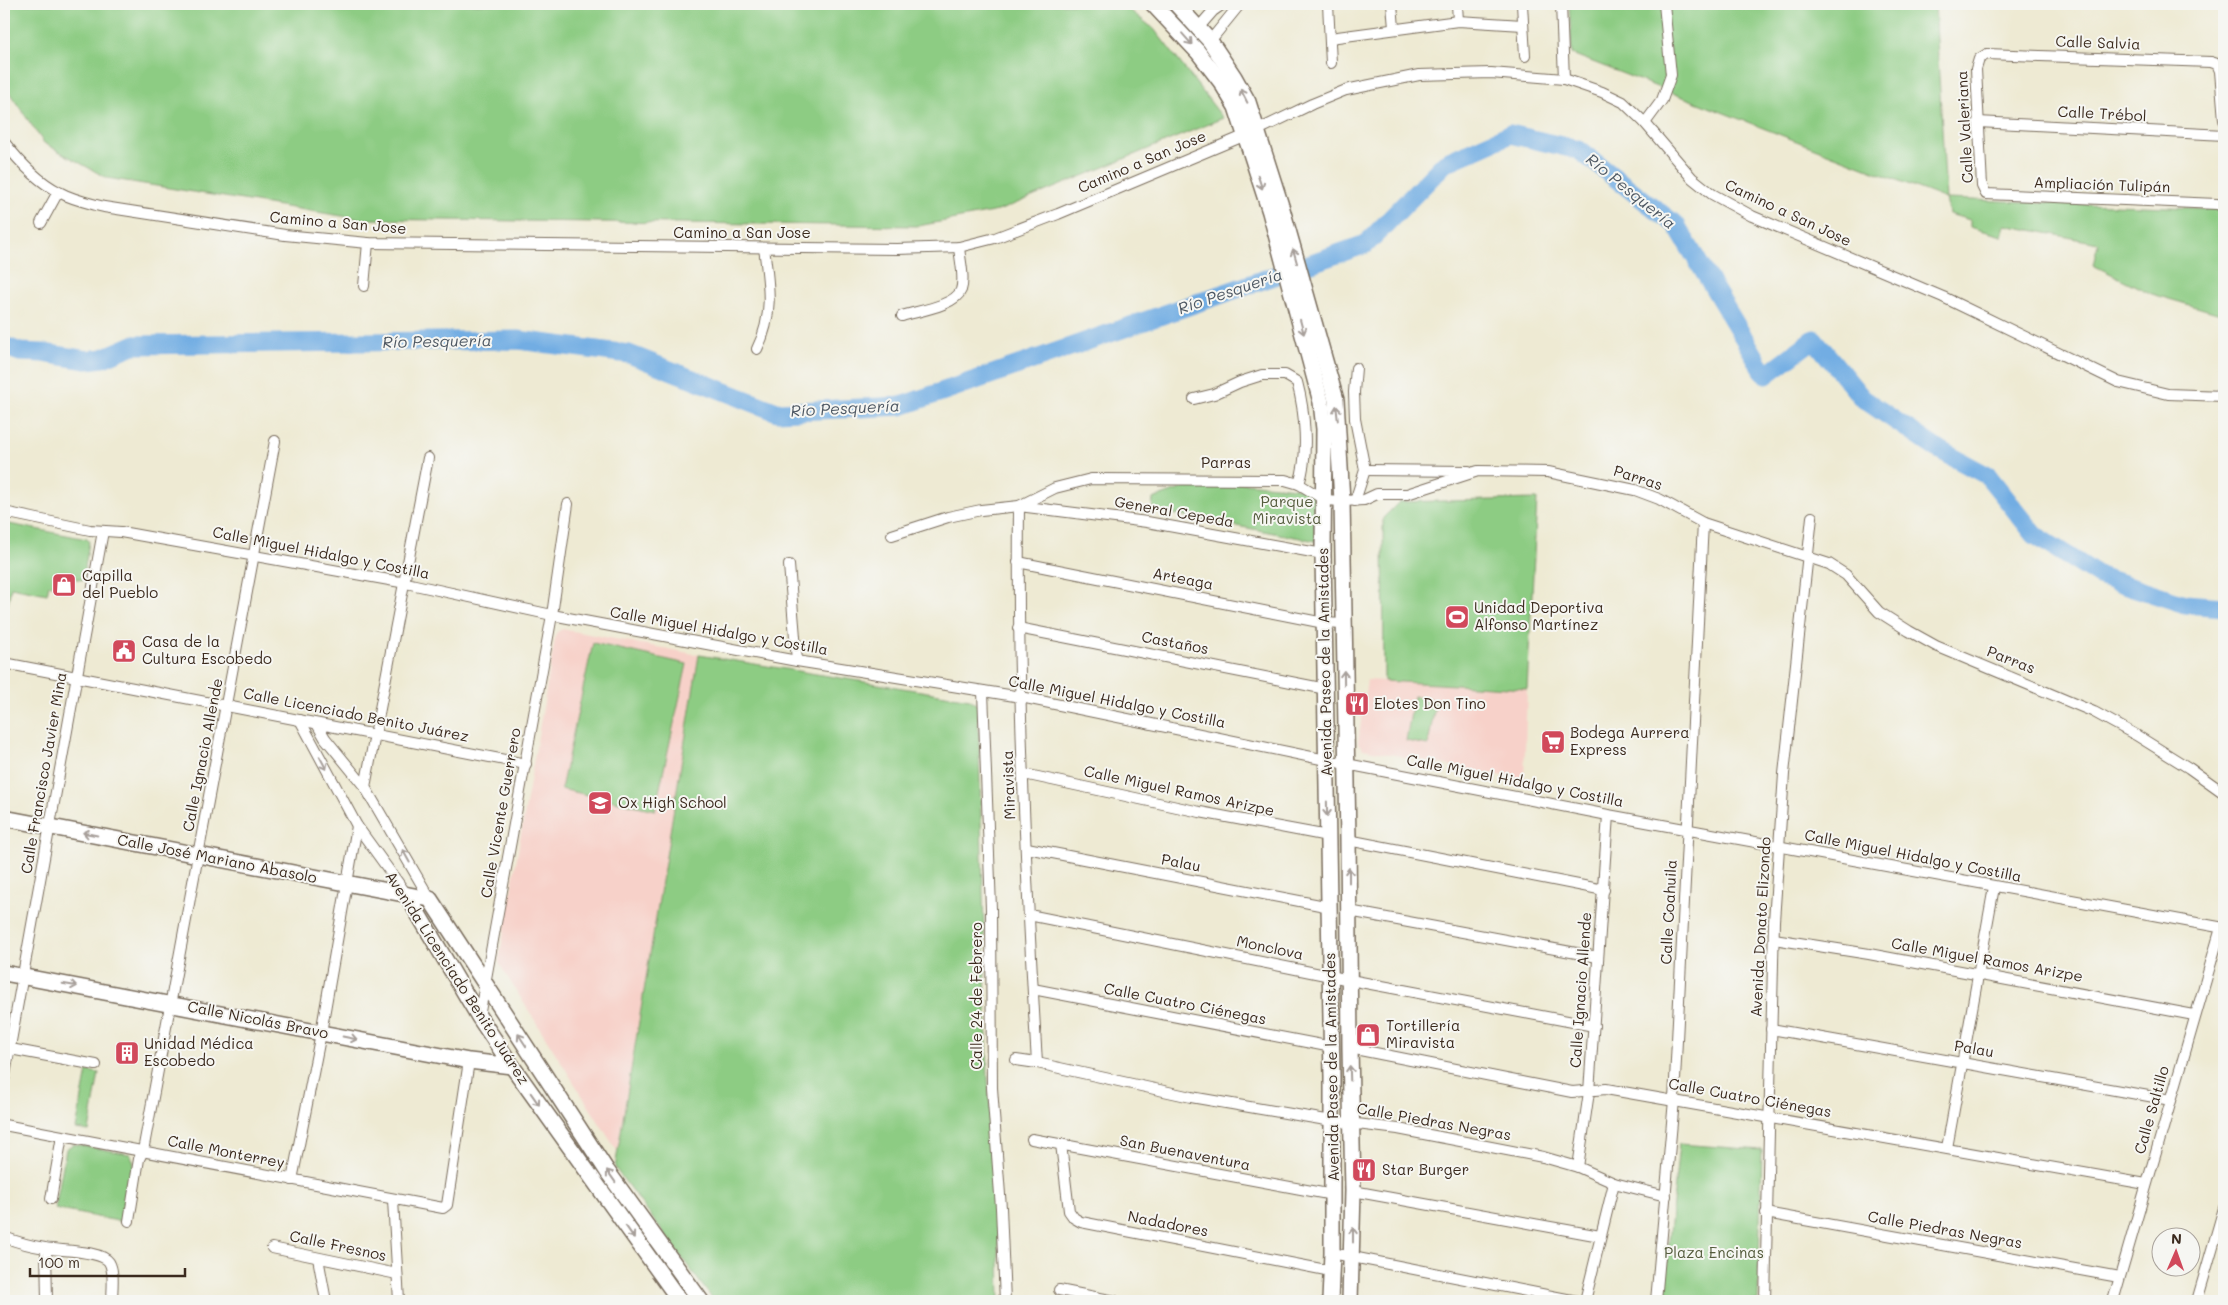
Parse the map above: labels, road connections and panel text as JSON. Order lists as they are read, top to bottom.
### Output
{
  "streets": {
    "street": [
      "Calle Salvia",
      "Calle Trébol",
      "Calle Valeriana",
      "Camino a San Jose",
      "Ampliación Tulipán",
      "Parras",
      "General Cepeda",
      "Calle Miguel Hidalgo y Costilla",
      "Arteaga",
      "Castaños",
      "Avenida Paseo de la Amistades",
      "Calle Licenciado Benito Juárez",
      "Calle Ignacio Allende",
      "Calle Francisco Javier Mina",
      "Miravista",
      "Calle Miguel Ramos Arizpe",
      "Calle Vicente Guerrero",
      "Calle José Mariano Abasolo",
      "Palau",
      "Calle Coahuila",
      "Avenida Donato Elizondo",
      "Monclova",
      "Avenida Licenciado Benito Juárez",
      "Calle 24 de Febrero",
      "Calle Cuatro Ciénegas",
      "Calle Nicolás Bravo",
      "Calle Saltillo",
      "Calle Piedras Negras",
      "Calle Monterrey",
      "San Buenaventura",
      "Nadadores",
      "Calle Fresnos"
    ]
  },
  "crossings": [
    ["Calle Salvia", "Calle Valeriana"],
    ["Calle Trébol", "Calle Valeriana"],
    ["Calle Valeriana", "Ampliación Tulipán"],
    ["Camino a San Jose", "Avenida Paseo de la Amistades"],
    ["Parras", "General Cepeda"],
    ["Parras", "Avenida Paseo de la Amistades"],
    ["Parras", "Miravista"],
    ["Parras", "Calle Coahuila"],
    ["Parras", "Avenida Donato Elizondo"],
    ["General Cepeda", "Avenida Paseo de la Amistades"],
    ["General Cepeda", "Miravista"],
    ["Calle Miguel Hidalgo y Costilla", "Avenida Paseo de la Amistades"],
    ["Calle Miguel Hidalgo y Costilla", "Calle Ignacio Allende"],
    ["Calle Miguel Hidalgo y Costilla", "Calle Francisco Javier Mina"],
    ["Calle Miguel Hidalgo y Costilla", "Miravista"],
    ["Calle Miguel Hidalgo y Costilla", "Calle Vicente Guerrero"],
    ["Calle Miguel Hidalgo y Costilla", "Calle Coahuila"],
    ["Calle Miguel Hidalgo y Costilla", "Avenida Donato Elizondo"],
    ["Calle Miguel Hidalgo y Costilla", "Calle 24 de Febrero"],
    ["Calle Miguel Hidalgo y Costilla", "Calle Saltillo"],
    ["Arteaga", "Avenida Paseo de la Amistades"],
    ["Arteaga", "Miravista"],
    ["Castaños", "Avenida Paseo de la Amistades"],
    ["Castaños", "Miravista"],
    ["Avenida Paseo de la Amistades", "Calle Miguel Ramos Arizpe"],
    ["Avenida Paseo de la Amistades", "Palau"],
    ["Avenida Paseo de la Amistades", "Monclova"],
    ["Avenida Paseo de la Amistades", "Calle Cuatro Ciénegas"],
    ["Avenida Paseo de la Amistades", "Calle Piedras Negras"],
    ["Avenida Paseo de la Amistades", "San Buenaventura"],
    ["Avenida Paseo de la Amistades", "Nadadores"],
    ["Calle Licenciado Benito Juárez", "Calle Ignacio Allende"],
    ["Calle Licenciado Benito Juárez", "Calle Francisco Javier Mina"],
    ["Calle Licenciado Benito Juárez", "Calle Vicente Guerrero"],
    ["Calle Licenciado Benito Juárez", "Avenida Licenciado Benito Juárez"],
    ["Calle Ignacio Allende", "Calle José Mariano Abasolo"],
    ["Calle Ignacio Allende", "Monclova"],
    ["Calle Ignacio Allende", "Calle Cuatro Ciénegas"],
    ["Calle Ignacio Allende", "Calle Nicolás Bravo"],
    ["Calle Ignacio Allende", "Calle Piedras Negras"],
    ["Calle Ignacio Allende", "Calle Monterrey"],
    ["Calle Francisco Javier Mina", "Calle José Mariano Abasolo"],
    ["Calle Francisco Javier Mina", "Calle Nicolás Bravo"],
    ["Miravista", "Calle Miguel Ramos Arizpe"],
    ["Miravista", "Palau"],
    ["Miravista", "Monclova"],
    ["Miravista", "Calle Cuatro Ciénegas"],
    ["Miravista", "Calle Piedras Negras"],
    ["Calle Miguel Ramos Arizpe", "Avenida Donato Elizondo"],
    ["Calle Miguel Ramos Arizpe", "Calle Saltillo"],
    ["Calle Vicente Guerrero", "Avenida Licenciado Benito Juárez"],
    ["Calle José Mariano Abasolo", "Avenida Licenciado Benito Juárez"],
    ["Palau", "Avenida Donato Elizondo"],
    ["Palau", "Calle Saltillo"],
    ["Calle Coahuila", "Calle Cuatro Ciénegas"],
    ["Calle Coahuila", "Calle Piedras Negras"],
    ["Avenida Donato Elizondo", "Calle Cuatro Ciénegas"],
    ["Avenida Donato Elizondo", "Calle Piedras Negras"],
    ["Avenida Licenciado Benito Juárez", "Calle Nicolás Bravo"],
    ["Calle Cuatro Ciénegas", "Calle Saltillo"],
    ["Calle Nicolás Bravo", "Calle Monterrey"],
    ["Calle Saltillo", "Calle Piedras Negras"],
    ["San Buenaventura", "Nadadores"]
  ],
  "one_way": ["Calle José Mariano Abasolo", "Calle Nicolás Bravo"],
  "water": ["Río Pesquería"],
  "parks": ["Parque Miravista", "Plaza Encinas"],
  "places": {
    "shop": ["Capilla del Pueblo", "Tortillería Miravista"],
    "sports": ["Unidad Deportiva Alfonso Martínez"],
    "public building": ["Casa de la Cultura Escobedo"],
    "restaurant": ["Elotes Don Tino", "Star Burger"],
    "supermarket": ["Bodega Aurrera Express"],
    "school or university": ["Ox High School"],
    "building": ["Unidad Médica Escobedo"]
  },
  "scale_bar": "100 m",
  "north": "top"
}
